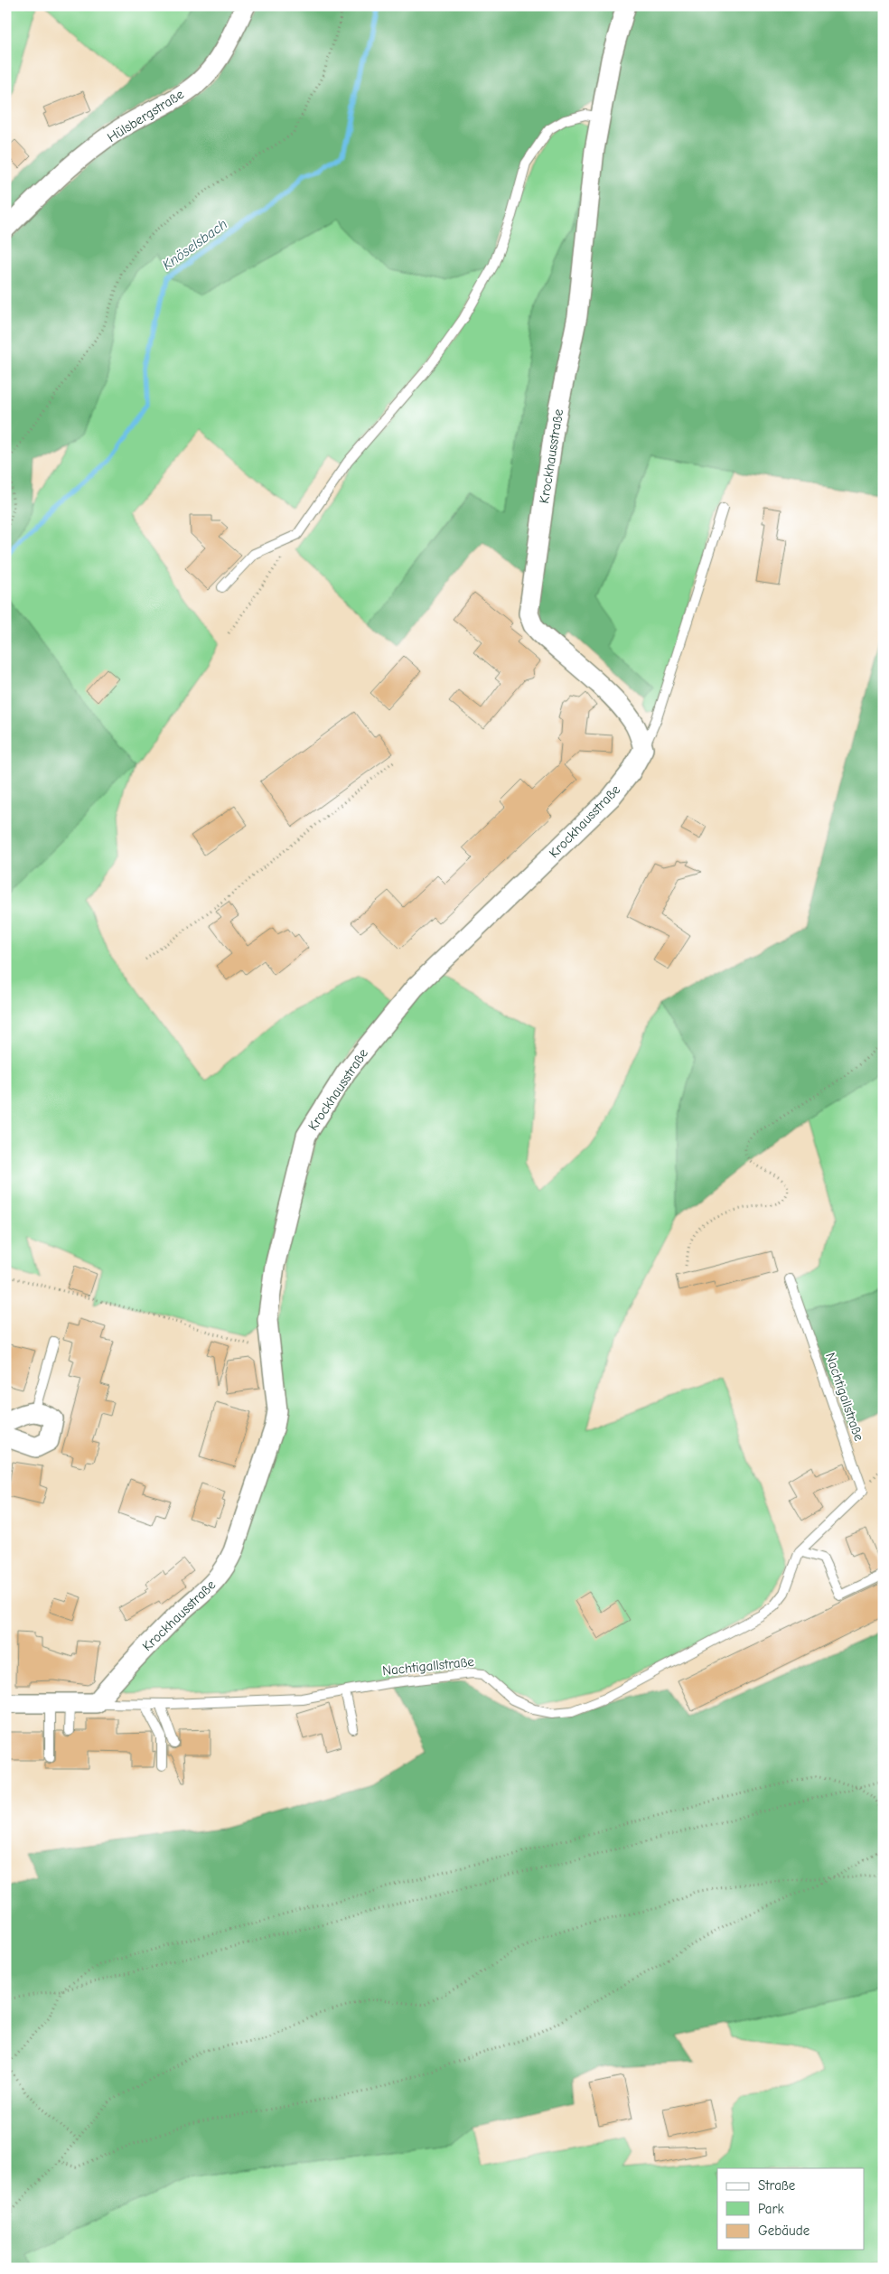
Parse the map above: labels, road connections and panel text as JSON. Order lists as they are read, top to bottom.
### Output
{
  "streets": {
    "street": ["Hülsbergstraße", "Krockhausstraße"],
    "lane": ["Nachtigallstraße"]
  },
  "crossings": [
    ["Krockhausstraße", "Nachtigallstraße"]
  ],
  "water": ["Knöselsbach"],
  "legend": ["Straße", "Park", "Gebäude"]
}
